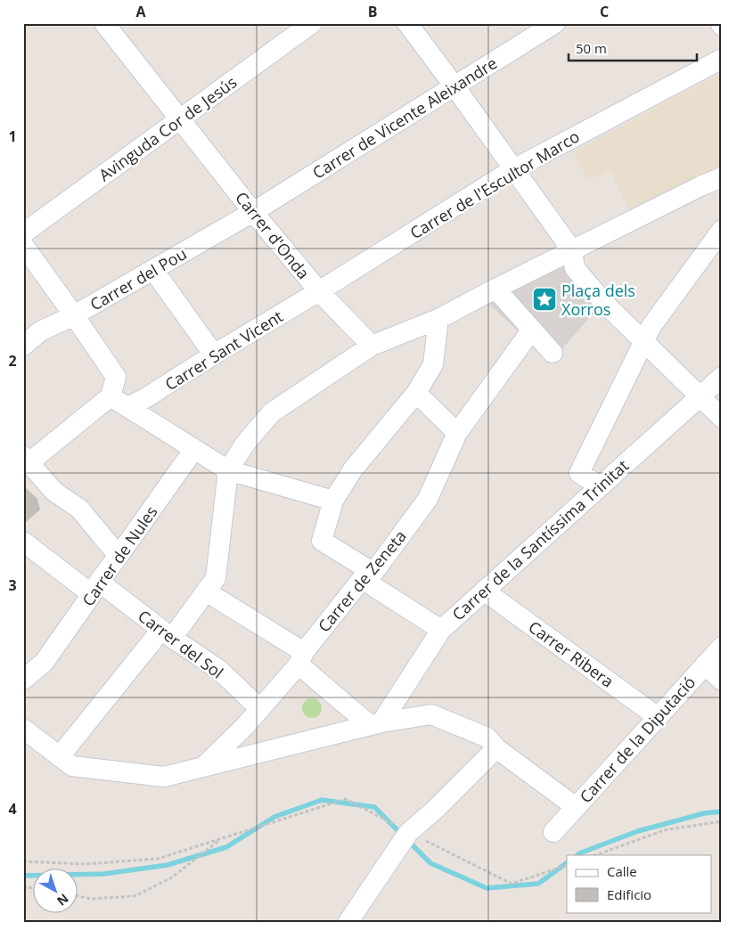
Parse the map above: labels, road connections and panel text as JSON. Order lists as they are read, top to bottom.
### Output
{
  "streets": {
    "street": [
      "Carrer de Vicente Aleixandre",
      "Avinguda Cor de Jesús",
      "Carrer de l'Escultor Marco",
      "Carrer d'Onda",
      "Carrer del Pou",
      "Carrer Sant Vicent",
      "Carrer de la Santíssima Trinitat",
      "Carrer de Nules",
      "Carrer de Zeneta",
      "Carrer del Sol",
      "Carrer Ribera",
      "Carrer de la Diputació"
    ]
  },
  "crossings": [
    ["Carrer de Vicente Aleixandre", "Carrer d'Onda"],
    ["Carrer de Vicente Aleixandre", "Carrer del Pou"],
    ["Avinguda Cor de Jesús", "Carrer d'Onda"],
    ["Carrer de l'Escultor Marco", "Carrer d'Onda"],
    ["Carrer de l'Escultor Marco", "Carrer Sant Vicent"],
    ["Carrer d'Onda", "Carrer del Pou"],
    ["Carrer d'Onda", "Carrer Sant Vicent"],
    ["Carrer de la Santíssima Trinitat", "Carrer Ribera"],
    ["Carrer de Nules", "Carrer del Sol"],
    ["Carrer de Zeneta", "Carrer del Sol"],
    ["Carrer Ribera", "Carrer de la Diputació"]
  ],
  "places": {
    "place": ["Plaça dels Xorros"]
  },
  "legend": ["Calle", "Edificio"],
  "scale_bar": "50 m",
  "north": "bottom right",
  "grid": {
    "columns": ["A", "B", "C"],
    "rows": [
      "1",
      "2",
      "3",
      "4"
    ]
  }
}
